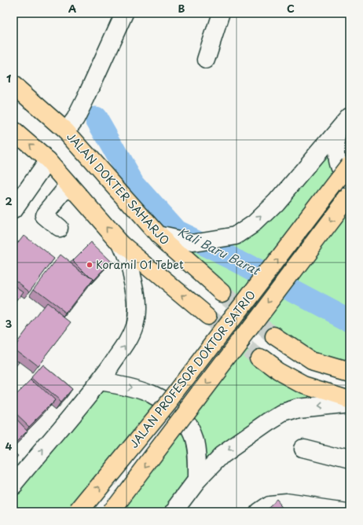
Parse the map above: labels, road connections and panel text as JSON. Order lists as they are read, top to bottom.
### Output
{
  "streets": {
    "main road": ["JALAN DOKTER SAHARJO", "JALAN PROFESOR DOKTOR SATRIO"]
  },
  "water": ["Kali Baru Barat"],
  "places": ["Koramil 01 Tebet"],
  "grid": {
    "columns": ["A", "B", "C"],
    "rows": [
      "1",
      "2",
      "3",
      "4"
    ]
  }
}
